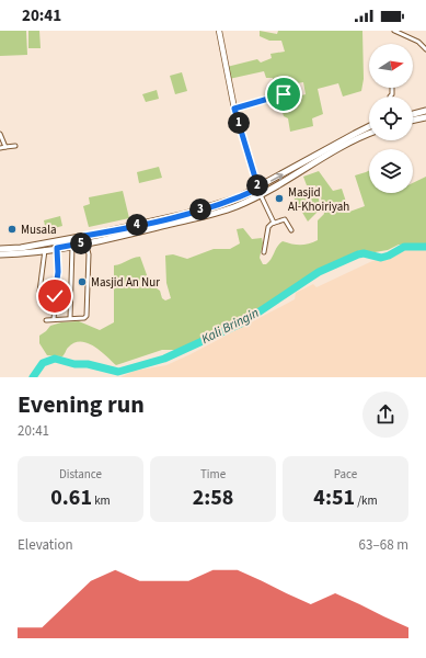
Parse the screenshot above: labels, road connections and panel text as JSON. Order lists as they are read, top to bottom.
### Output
{
  "water": ["Kali Bringin"],
  "places": ["Masjid Al-Khoiriyah", "Musala", "Masjid An Nur"],
  "north": "right",
  "page": {
    "status": "20:41",
    "pins": [
      "1",
      "2",
      "3",
      "4",
      "5"
    ],
    "heading": ["Evening run", "20:41"],
    "stats": [
      ["Distance", "0.61 km"],
      ["Time", "2:58"],
      ["Pace", "4:51 /km"]
    ],
    "chart": ["Elevation", "63–68 m"]
  }
}
